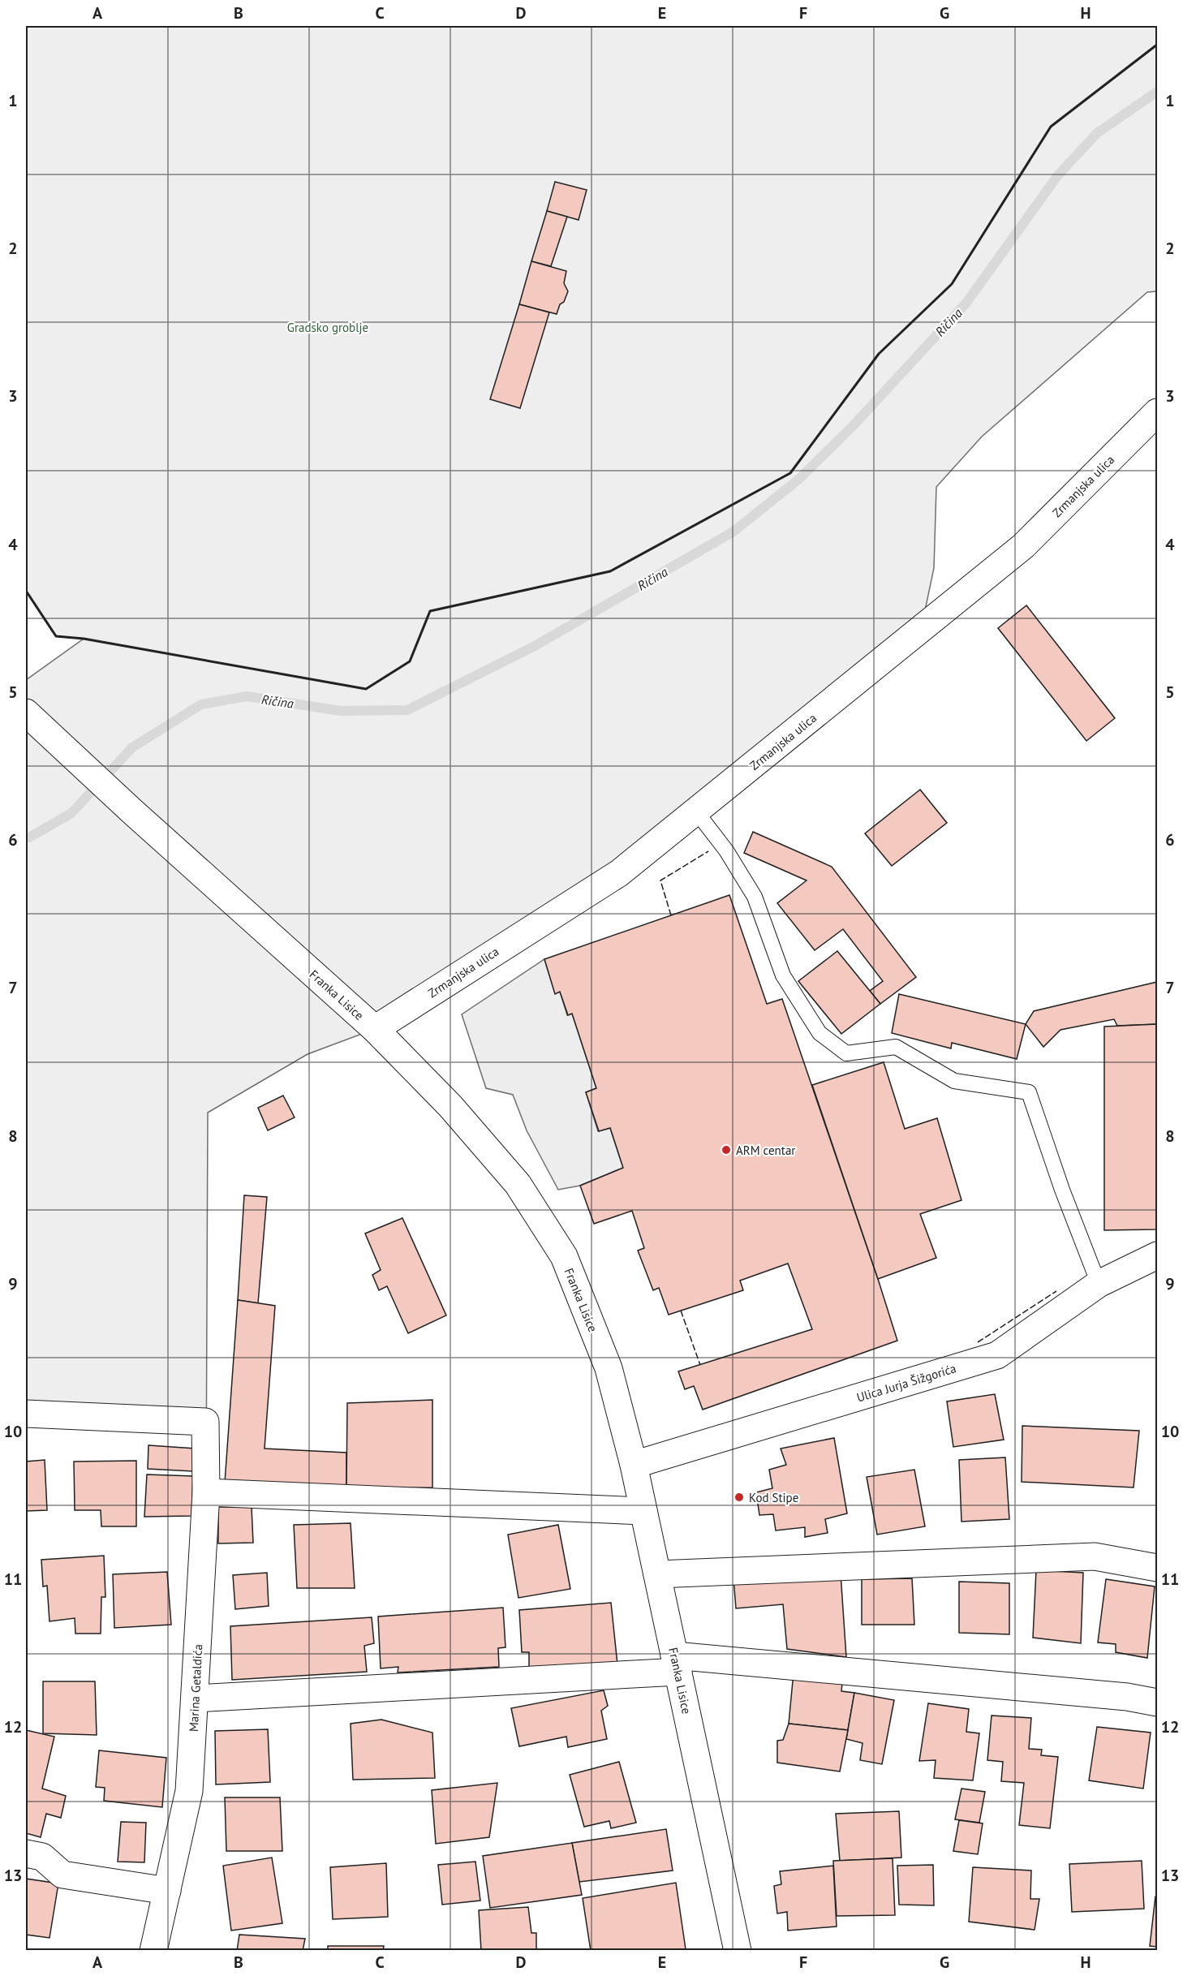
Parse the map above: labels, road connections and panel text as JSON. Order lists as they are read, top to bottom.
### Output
{
  "streets": {
    "street": [
      "Zrmanjska ulica",
      "Franka Lisice",
      "Ulica Jurja Šižgorića",
      "Marina Getaldića"
    ]
  },
  "crossings": [
    ["Zrmanjska ulica", "Franka Lisice"],
    ["Franka Lisice", "Ulica Jurja Šižgorića"]
  ],
  "water": ["Ričina"],
  "parks": ["Gradsko groblje"],
  "places": ["ARM centar", "Kod Stipe"],
  "grid": {
    "columns": [
      "A",
      "B",
      "C",
      "D",
      "E",
      "F",
      "G",
      "H"
    ],
    "rows": [
      "1",
      "2",
      "3",
      "4",
      "5",
      "6",
      "7",
      "8",
      "9",
      "10",
      "11",
      "12",
      "13"
    ]
  }
}
